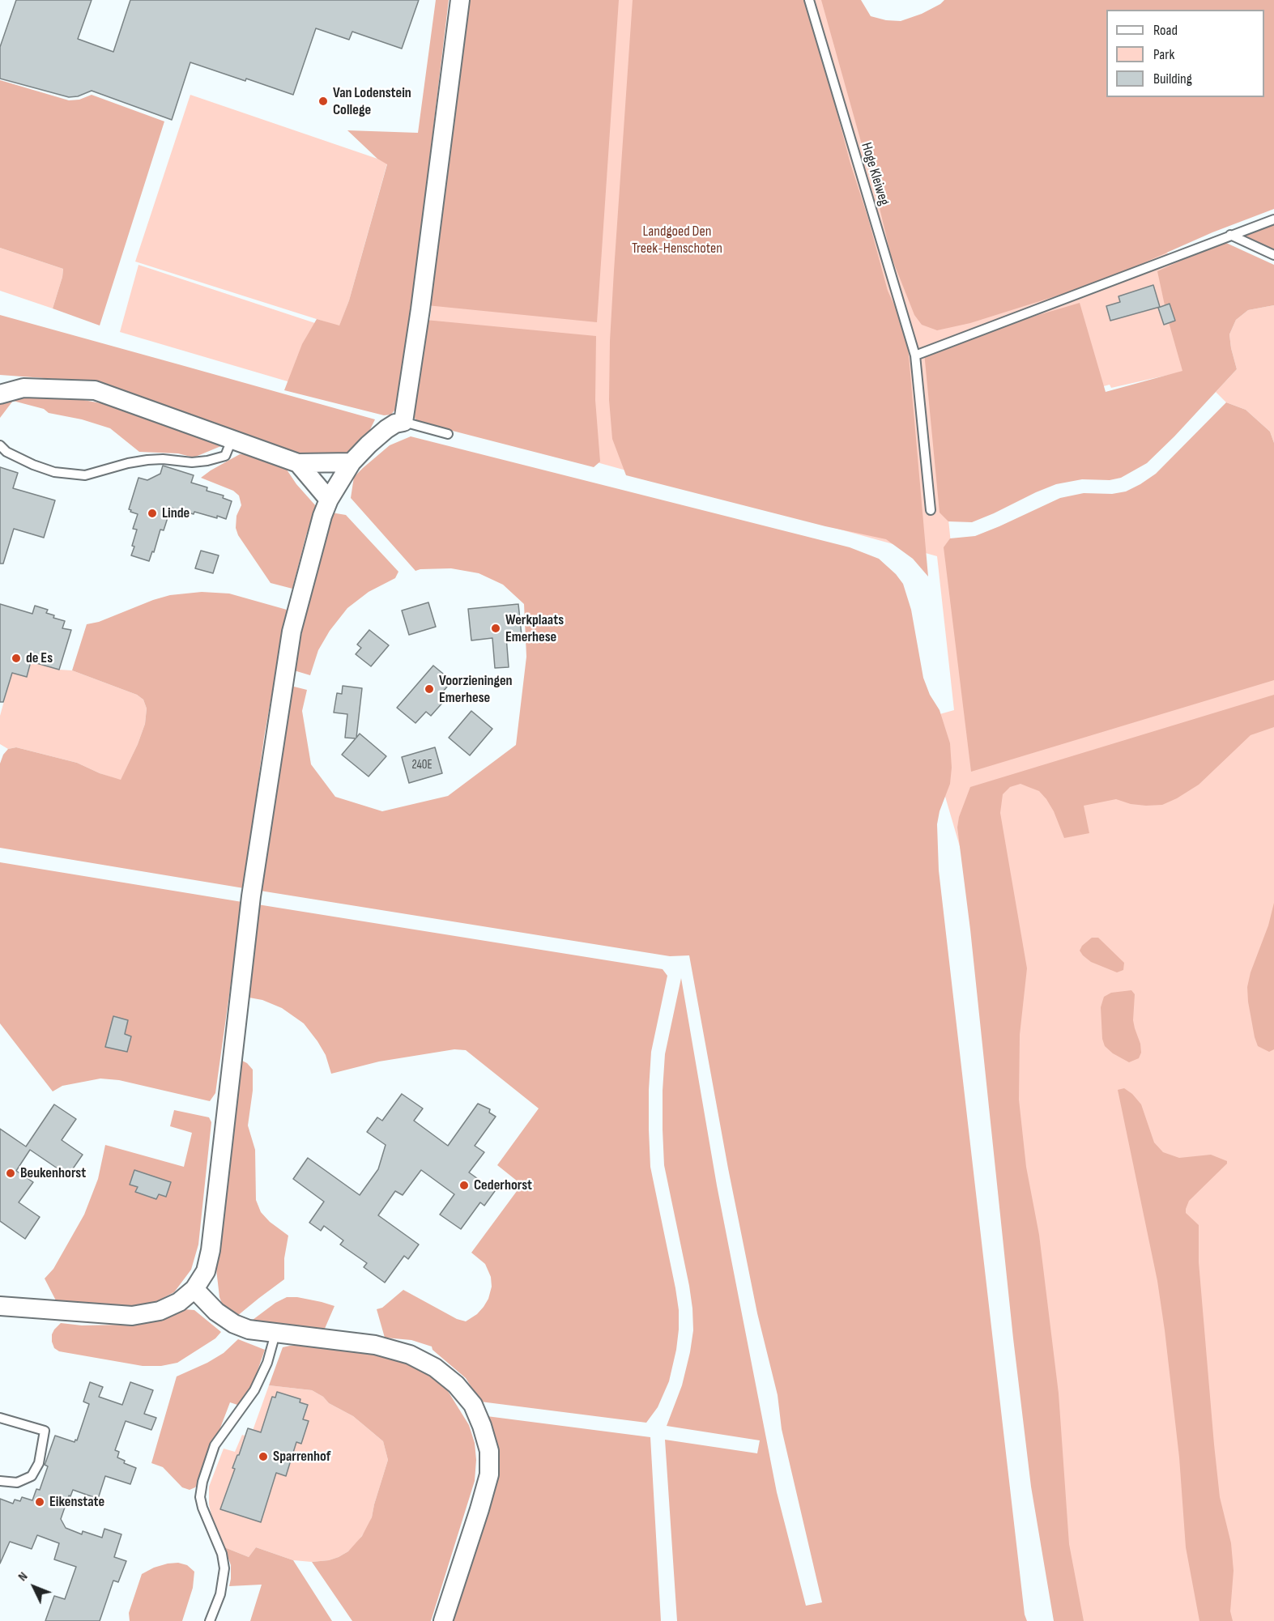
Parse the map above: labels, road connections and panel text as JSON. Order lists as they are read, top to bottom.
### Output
{
  "streets": {
    "lane": ["Hoge Kleiweg"]
  },
  "parks": ["Landgoed Den Treek-Henschoten"],
  "places": [
    "Van Lodenstein College",
    "Linde",
    "Werkplaats Emerhese",
    "de Es",
    "Voorzieningen Emerhese",
    "Beukenhorst",
    "Cederhorst",
    "Sparrenhof",
    "Eikenstate"
  ],
  "house_numbers": ["240E"],
  "legend": ["Road", "Park", "Building"],
  "north": "top left"
}
